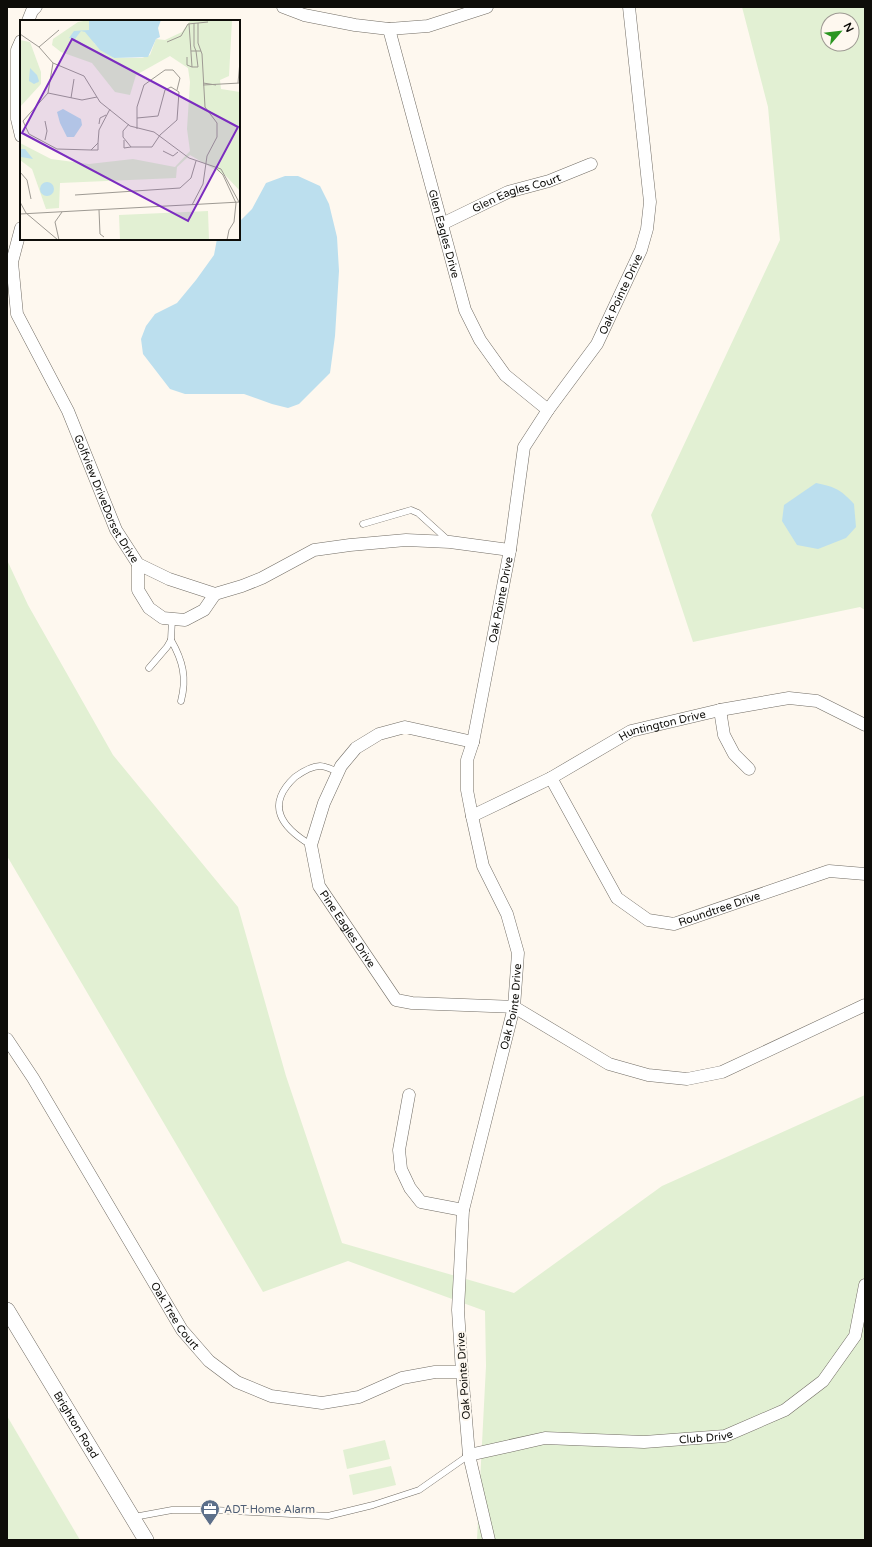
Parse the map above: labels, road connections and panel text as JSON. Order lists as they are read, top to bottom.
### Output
{
  "streets": {
    "street": [
      "Glen Eagles Court",
      "Glen Eagles Drive",
      "Oak Pointe Drive",
      "Golfview DriveDorset Drive",
      "Huntington Drive",
      "Roundtree Drive",
      "Pine Eagles Drive",
      "Oak Tree Court",
      "Brighton Road",
      "Club Drive"
    ]
  },
  "crossings": [
    ["Glen Eagles Court", "Glen Eagles Drive"],
    ["Glen Eagles Drive", "Oak Pointe Drive"],
    ["Oak Pointe Drive", "Huntington Drive"],
    ["Oak Pointe Drive", "Pine Eagles Drive"],
    ["Oak Pointe Drive", "Oak Tree Court"],
    ["Oak Pointe Drive", "Club Drive"],
    ["Huntington Drive", "Roundtree Drive"]
  ],
  "places": {
    "office": ["ADT Home Alarm"]
  },
  "north": "top right"
}
